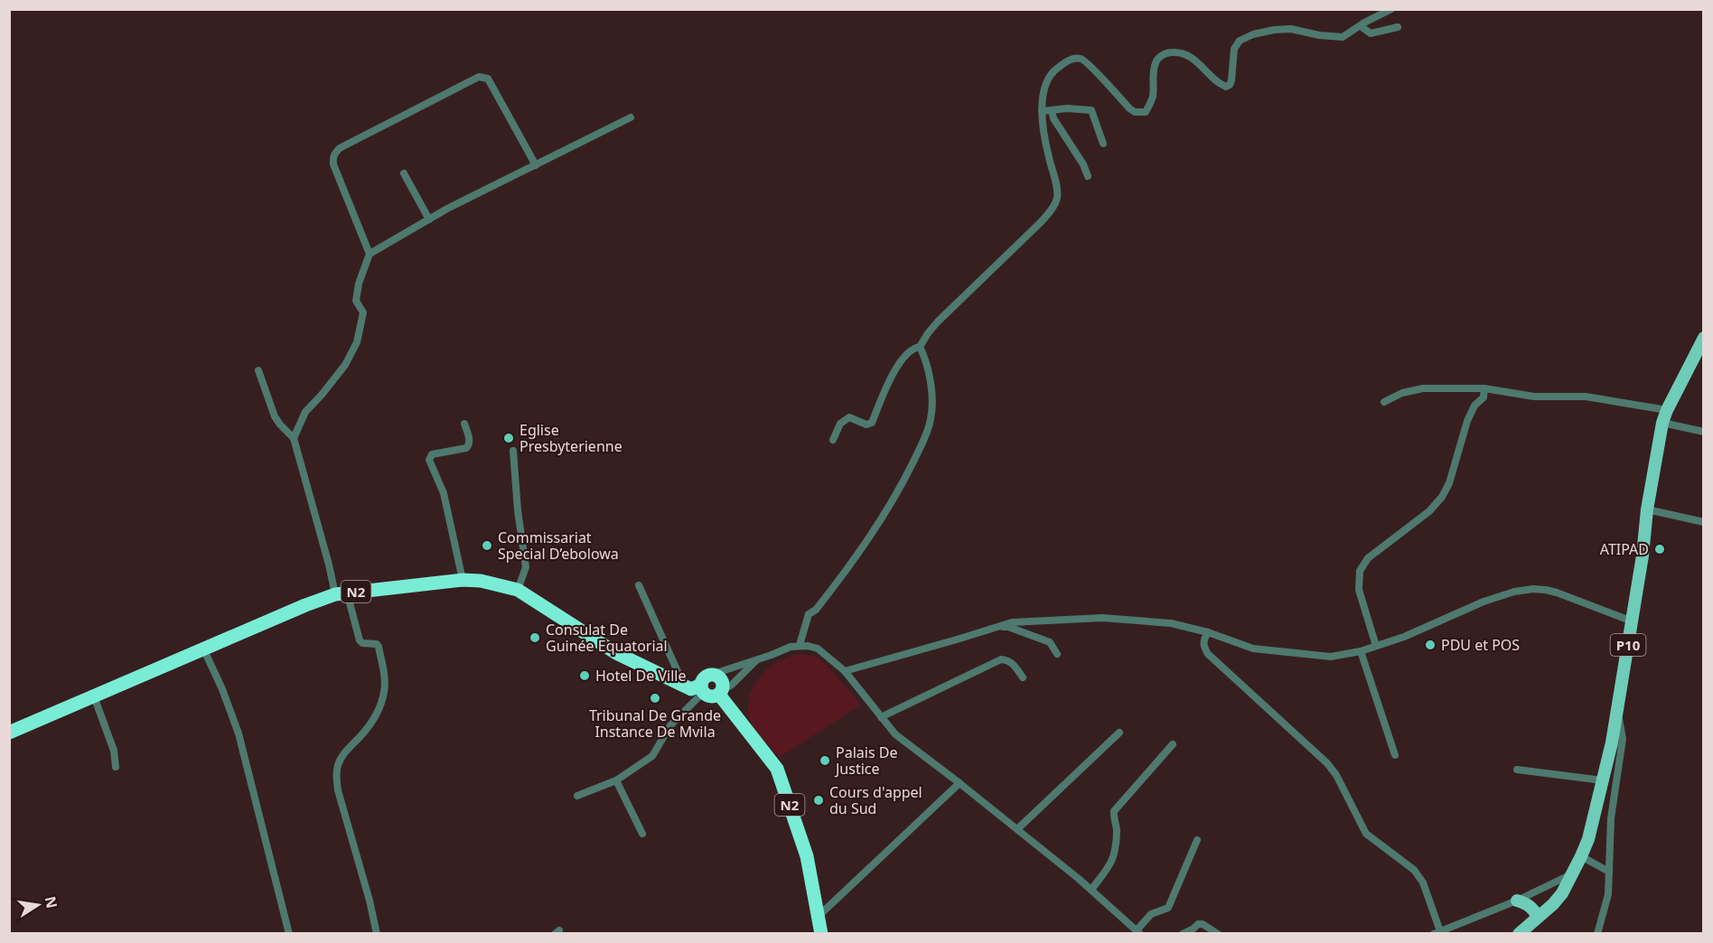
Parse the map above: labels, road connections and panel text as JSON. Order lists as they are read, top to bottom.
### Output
{
  "streets": {
    "highway": ["N2"],
    "main road": ["P10"]
  },
  "places": [
    "Eglise Presbyterienne",
    "Commissariat Special D’ebolowa",
    "ATIPAD",
    "Consulat De Guinée Equatorial",
    "PDU et POS",
    "Hotel De Ville",
    "Tribunal De Grande Instance De Mvila",
    "Palais De Justice",
    "Cours d'appel du Sud"
  ],
  "north": "right"
}
